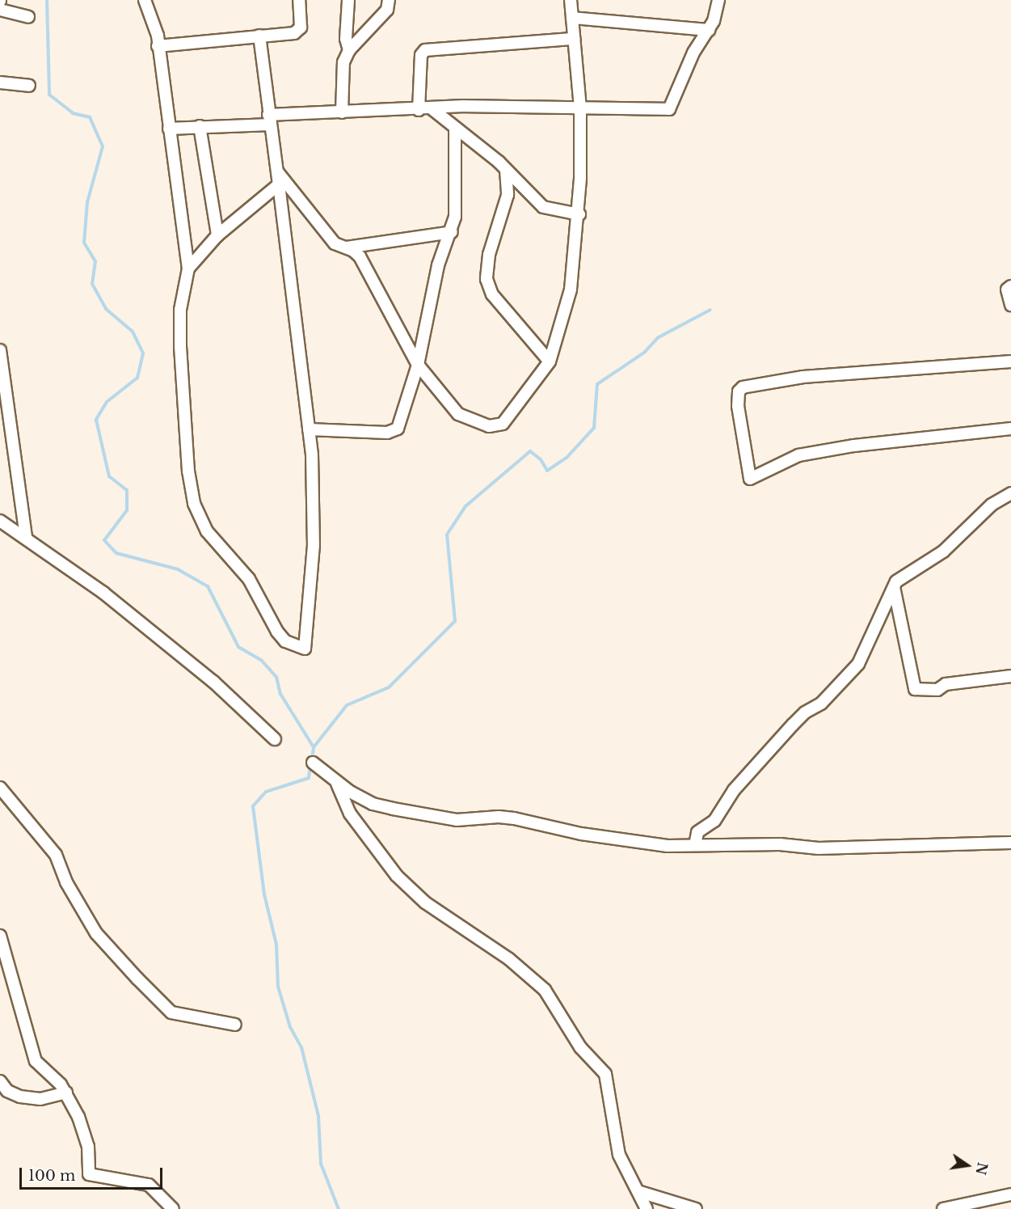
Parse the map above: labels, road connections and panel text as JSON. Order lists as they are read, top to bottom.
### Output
{
  "scale_bar": "100 m",
  "north": "right"
}
